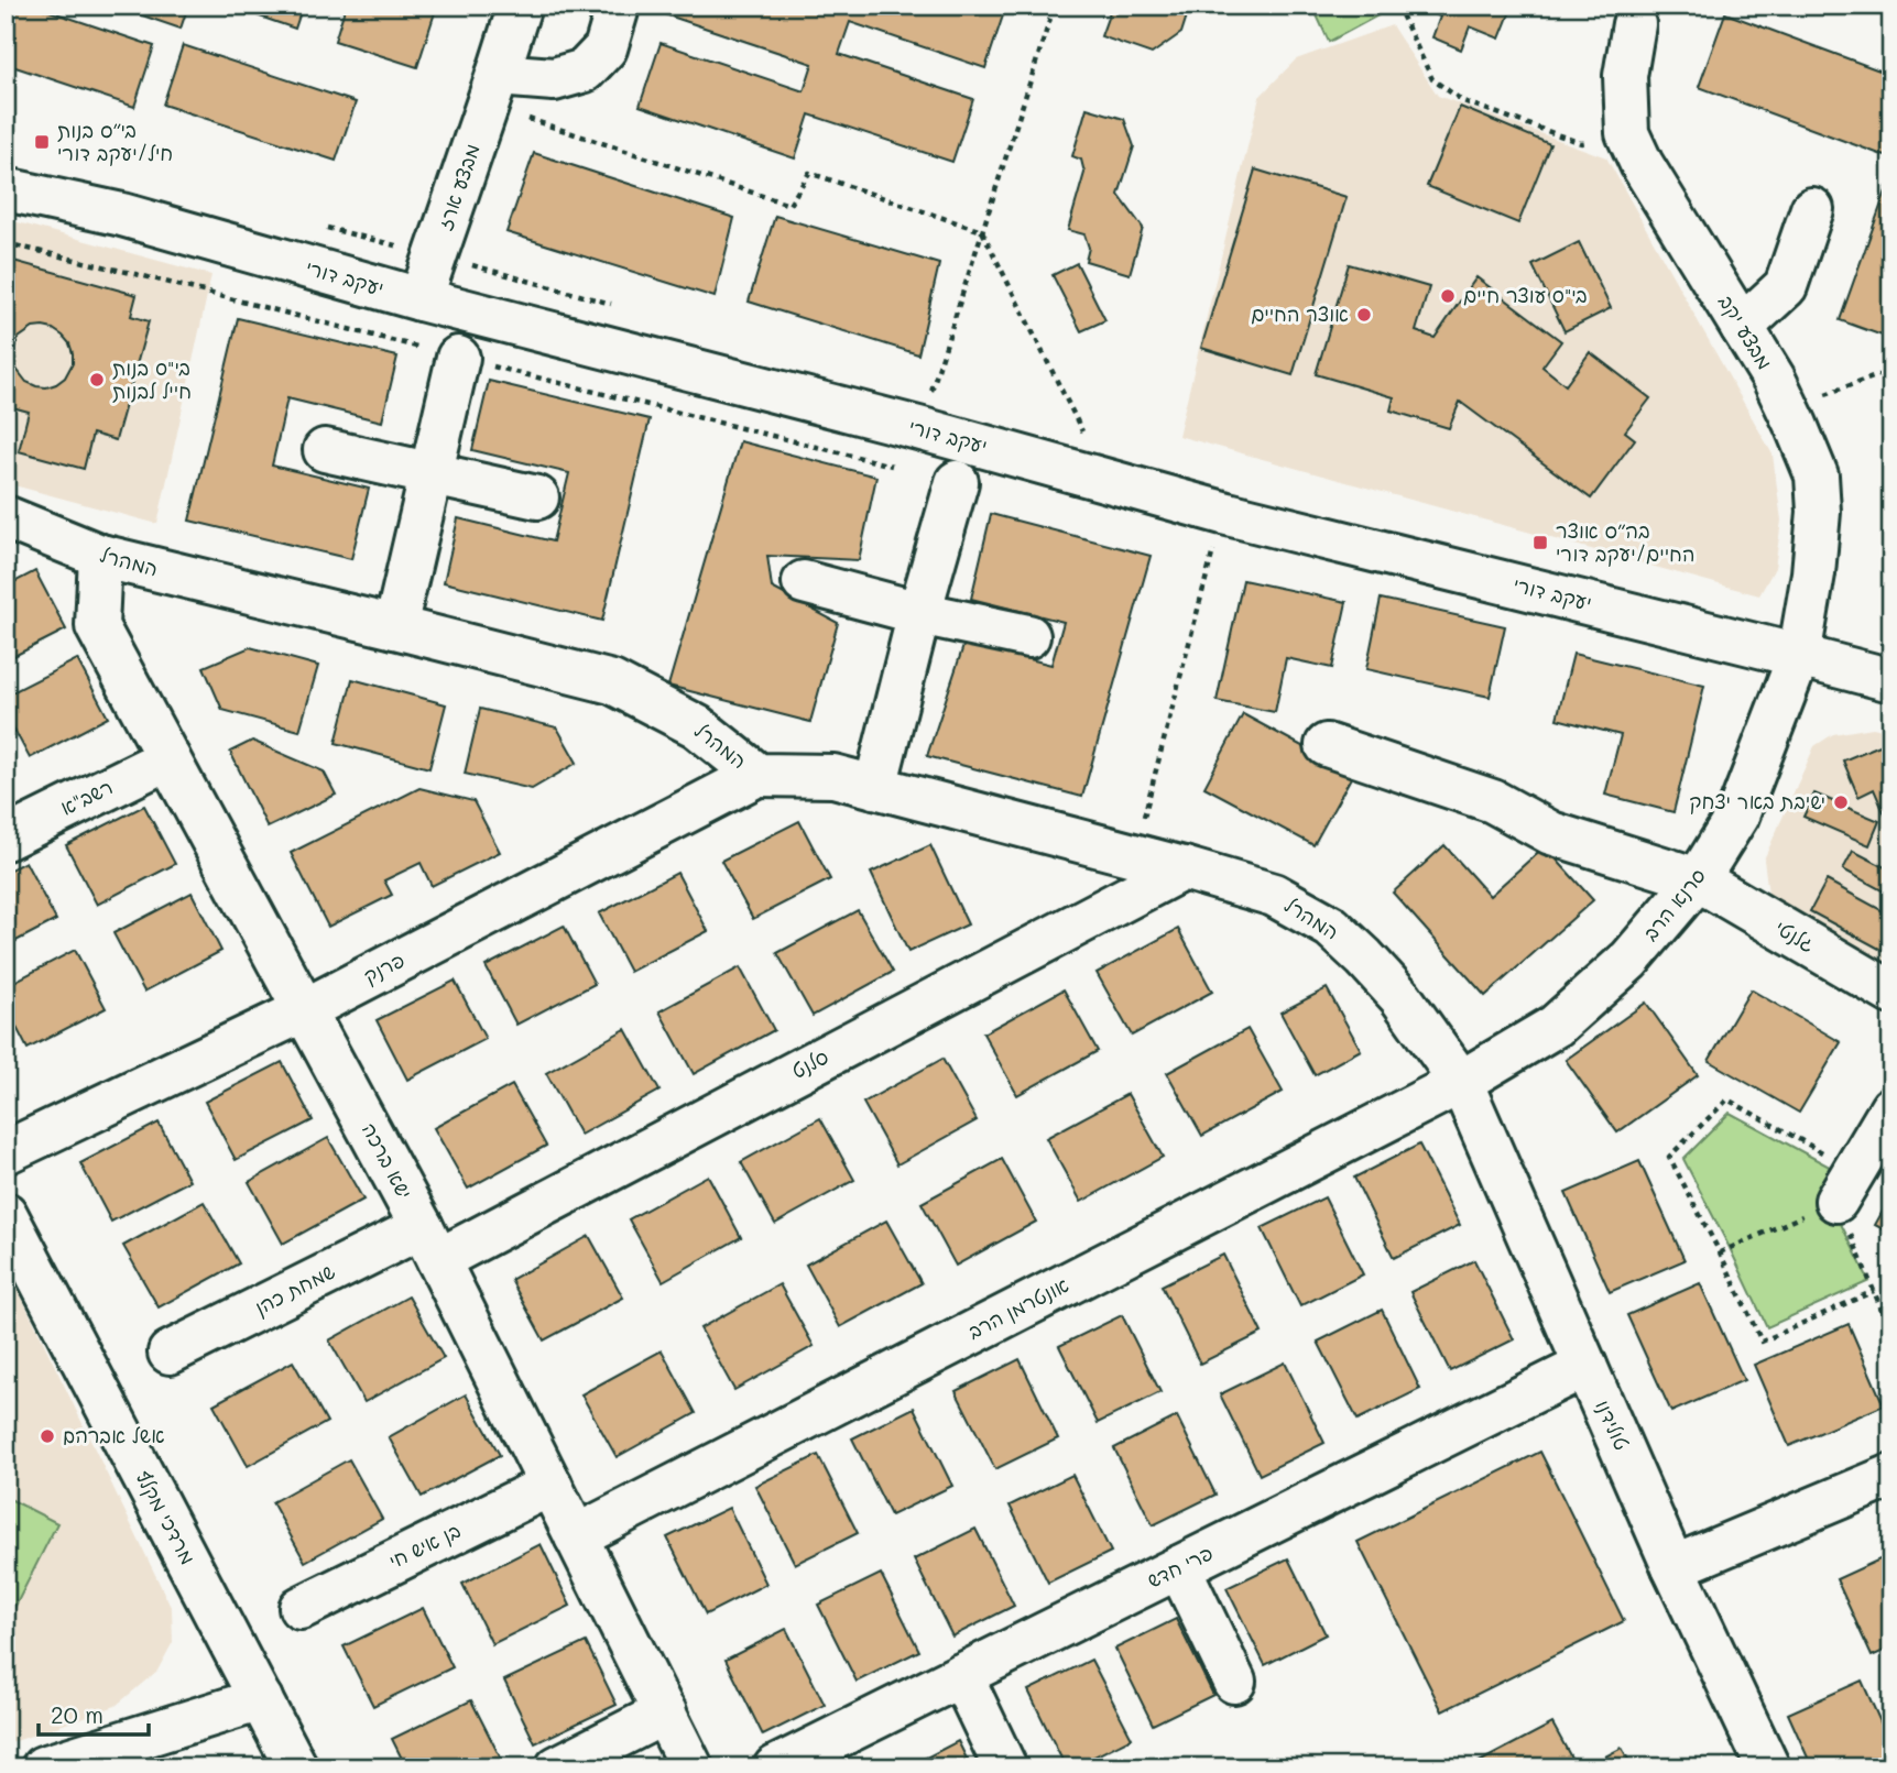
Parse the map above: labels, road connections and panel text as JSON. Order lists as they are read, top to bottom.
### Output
{
  "streets": {
    "street": [
      "מבצע ארז",
      "יעקב דורי",
      "מבצע יקב",
      "המהרל",
      "רשב\"א",
      "סרנא הרב",
      "גלנטי",
      "פרנק",
      "סלנט",
      "ישא ברכה",
      "שמחת כהן",
      "אונטרמן הרב",
      "טולידנו",
      "מרדכי מקלף",
      "בן איש חי",
      "פרי חדש"
    ]
  },
  "crossings": [
    ["מבצע ארז", "יעקב דורי"],
    ["יעקב דורי", "מבצע יקב"],
    ["יעקב דורי", "סרנא הרב"],
    ["מבצע יקב", "סרנא הרב"],
    ["המהרל", "סרנא הרב"],
    ["המהרל", "פרנק"],
    ["המהרל", "סלנט"],
    ["המהרל", "ישא ברכה"],
    ["המהרל", "אונטרמן הרב"],
    ["המהרל", "טולידנו"],
    ["רשב\"א", "ישא ברכה"],
    ["סרנא הרב", "גלנטי"],
    ["סרנא הרב", "אונטרמן הרב"],
    ["סרנא הרב", "טולידנו"],
    ["פרנק", "ישא ברכה"],
    ["סלנט", "ישא ברכה"],
    ["סלנט", "שמחת כהן"],
    ["ישא ברכה", "שמחת כהן"],
    ["ישא ברכה", "אונטרמן הרב"],
    ["ישא ברכה", "בן איש חי"],
    ["אונטרמן הרב", "טולידנו"],
    ["טולידנו", "פרי חדש"]
  ],
  "places": {
    "transit": ["בי״ס בנות חיל/יעקב דורי", "בה״ס אוצר החיים/יעקב דורי"],
    "other": [
      "בי\"ס עוצר חיים",
      "אוצר החיים",
      "בי\"ס בנות חייל לבנות",
      "ישיבת באר יצחק",
      "אשל אברהם"
    ]
  },
  "scale_bar": "20 m"
}
